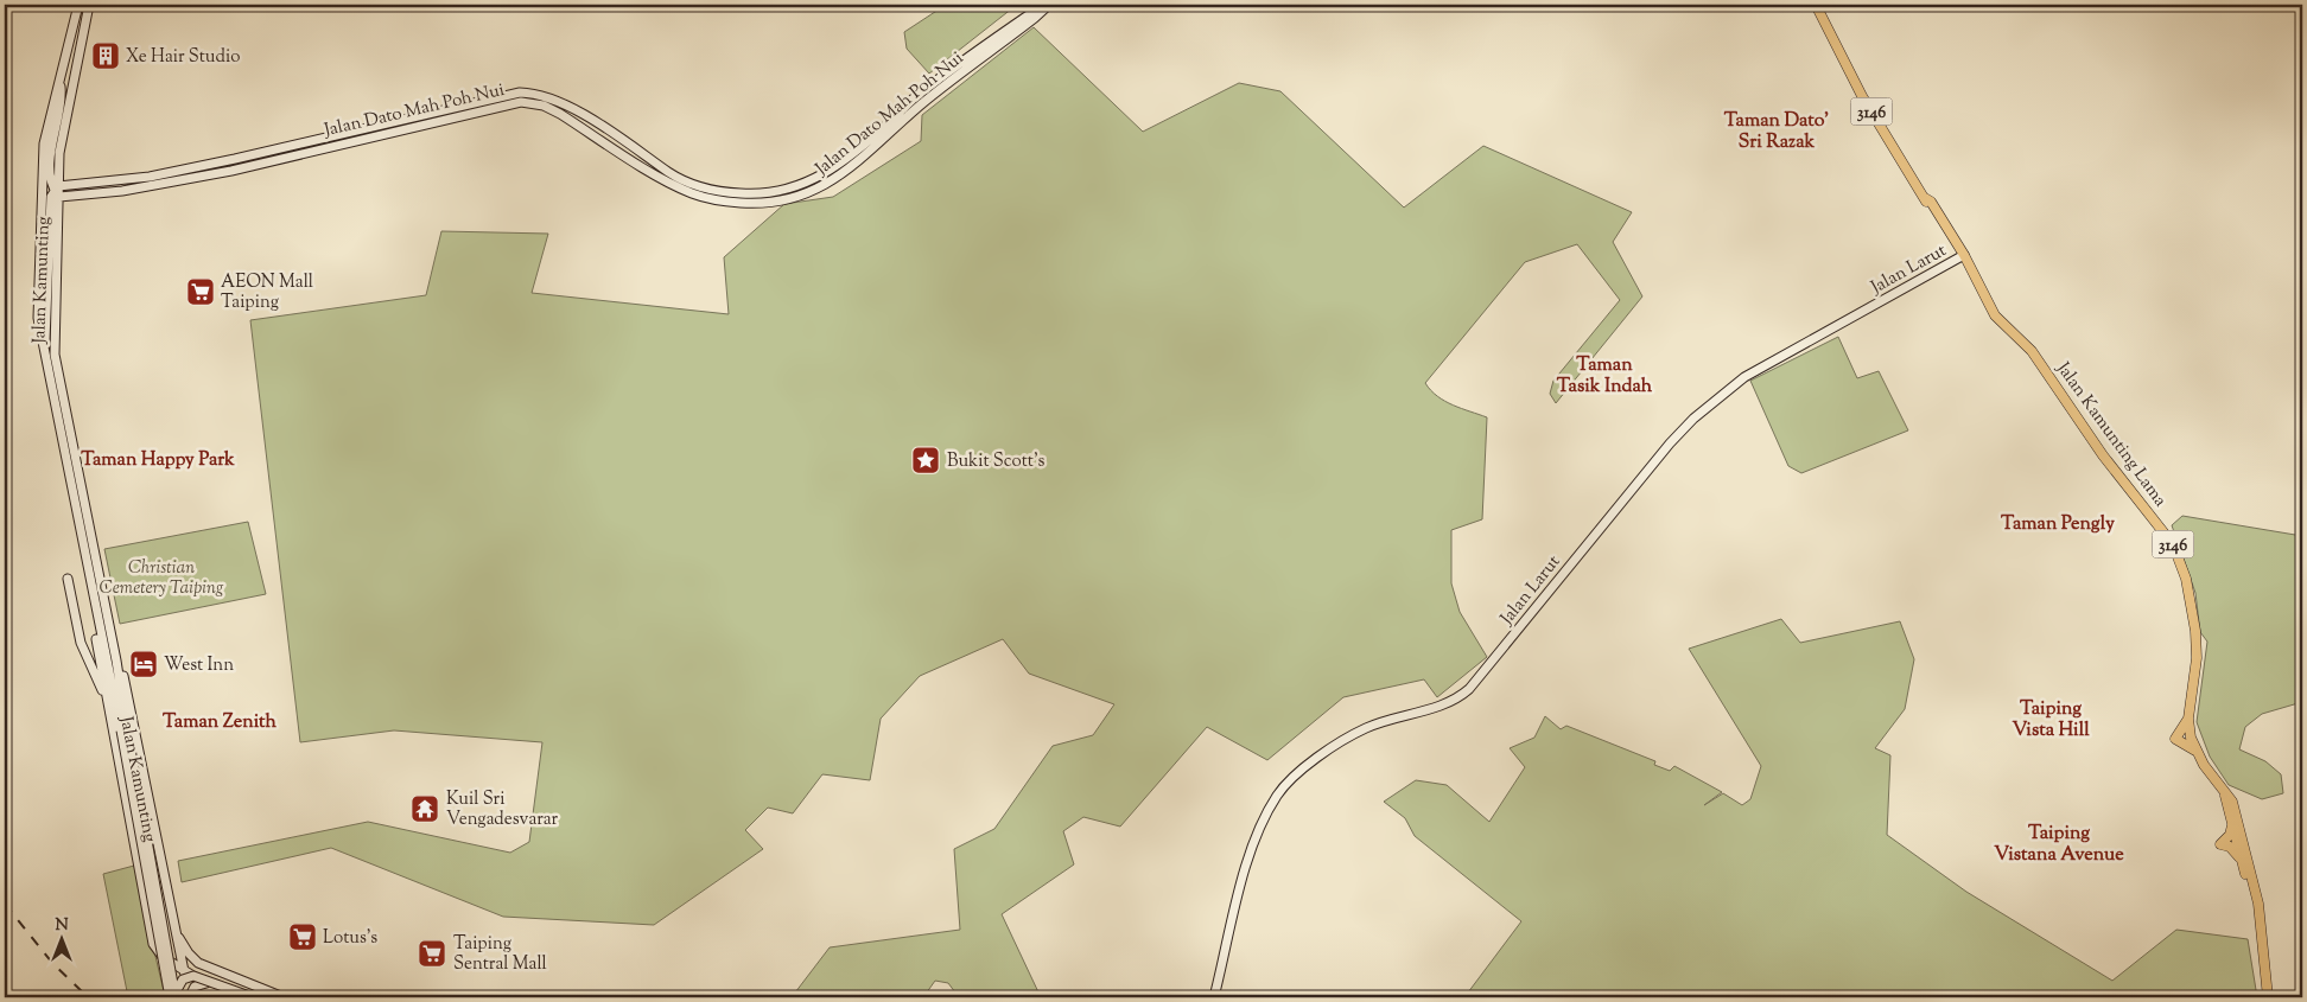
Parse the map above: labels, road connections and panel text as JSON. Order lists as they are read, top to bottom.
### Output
{
  "streets": {
    "main road": [
      "Jalan Dato Mah Poh Nui",
      "3146",
      "Jalan Larut",
      "Jalan Kamunting",
      "Jalan Kamunting Lama"
    ]
  },
  "crossings": [
    ["Jalan Dato Mah Poh Nui", "Jalan Kamunting"],
    ["Jalan Larut", "Jalan Kamunting Lama"]
  ],
  "districts": [
    "Taman Dato' Sri Razak",
    "Taman Tasik Indah",
    "Taman Happy Park",
    "Taman Pengly",
    "Taiping Vista Hill",
    "Taman Zenith",
    "Taiping Vistana Avenue"
  ],
  "parks": ["Christian Cemetery Taiping"],
  "places": {
    "building": ["Xe Hair Studio"],
    "supermarket": ["AEON Mall Taiping", "Lotus's", "Taiping Sentral Mall"],
    "place": ["Bukit Scott's"],
    "hotel": ["West Inn"],
    "temple": ["Kuil Sri Vengadesvarar"]
  },
  "north": "top"
}
